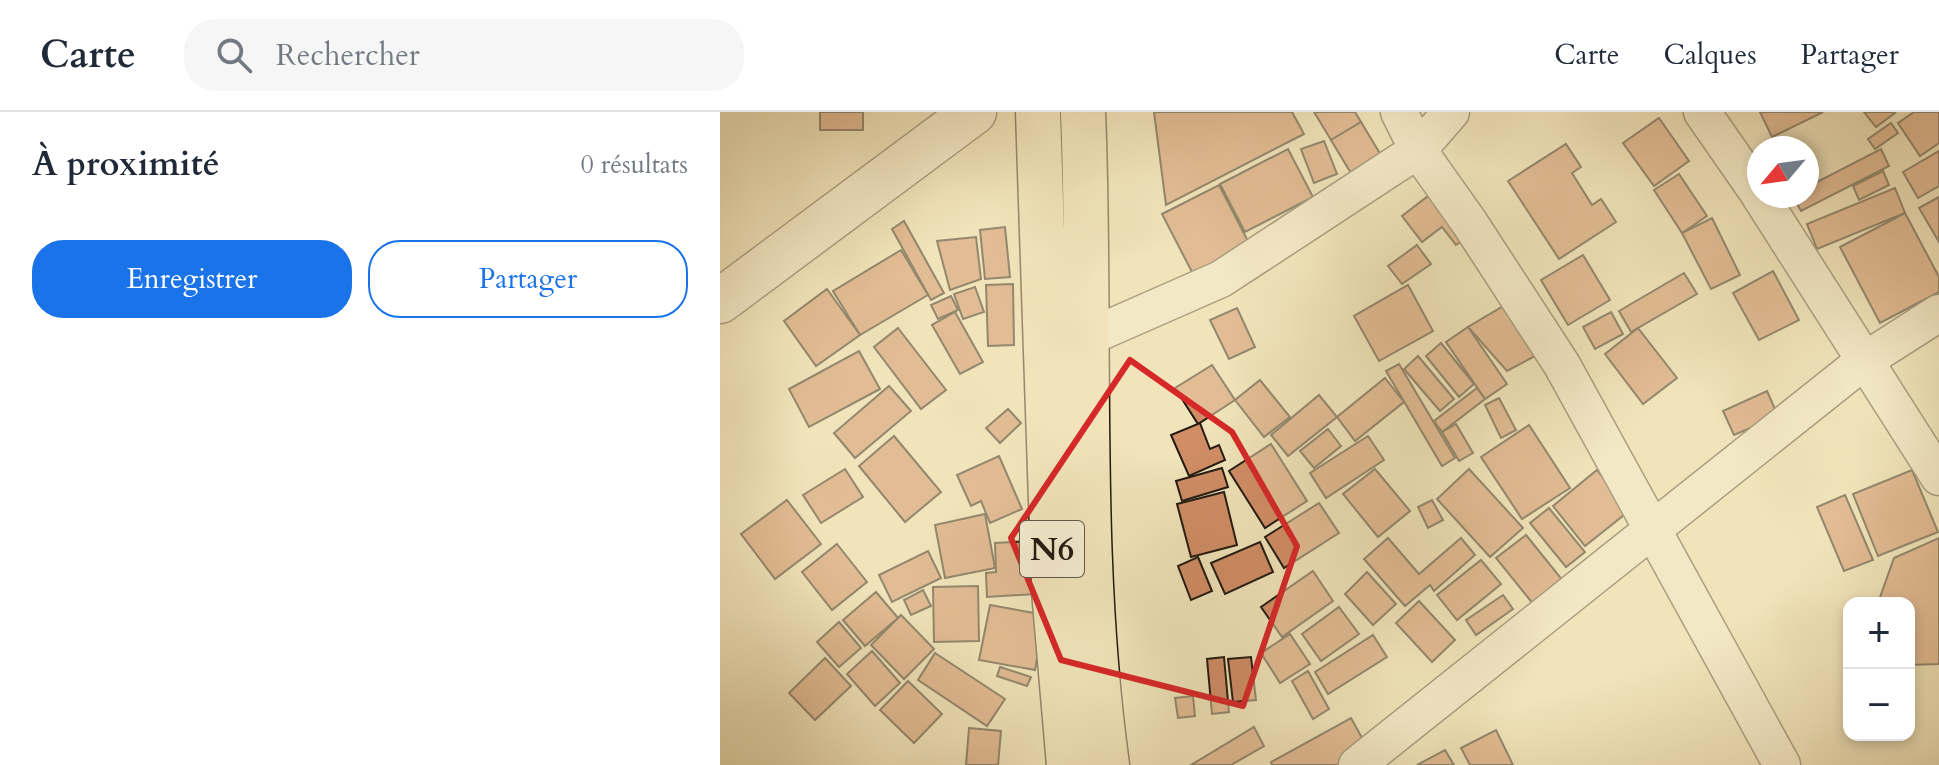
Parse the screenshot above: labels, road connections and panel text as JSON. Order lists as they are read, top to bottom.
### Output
{
  "streets": {
    "highway": ["N6"]
  },
  "north": "bottom left",
  "page": {
    "header": "Carte",
    "search": "Rechercher",
    "nav": ["Carte", "Calques", "Partager"],
    "heading": ["À proximité", "0 résultats"],
    "buttons": ["Enregistrer", "Partager"],
    "map_buttons": ["+", "−"]
  }
}
